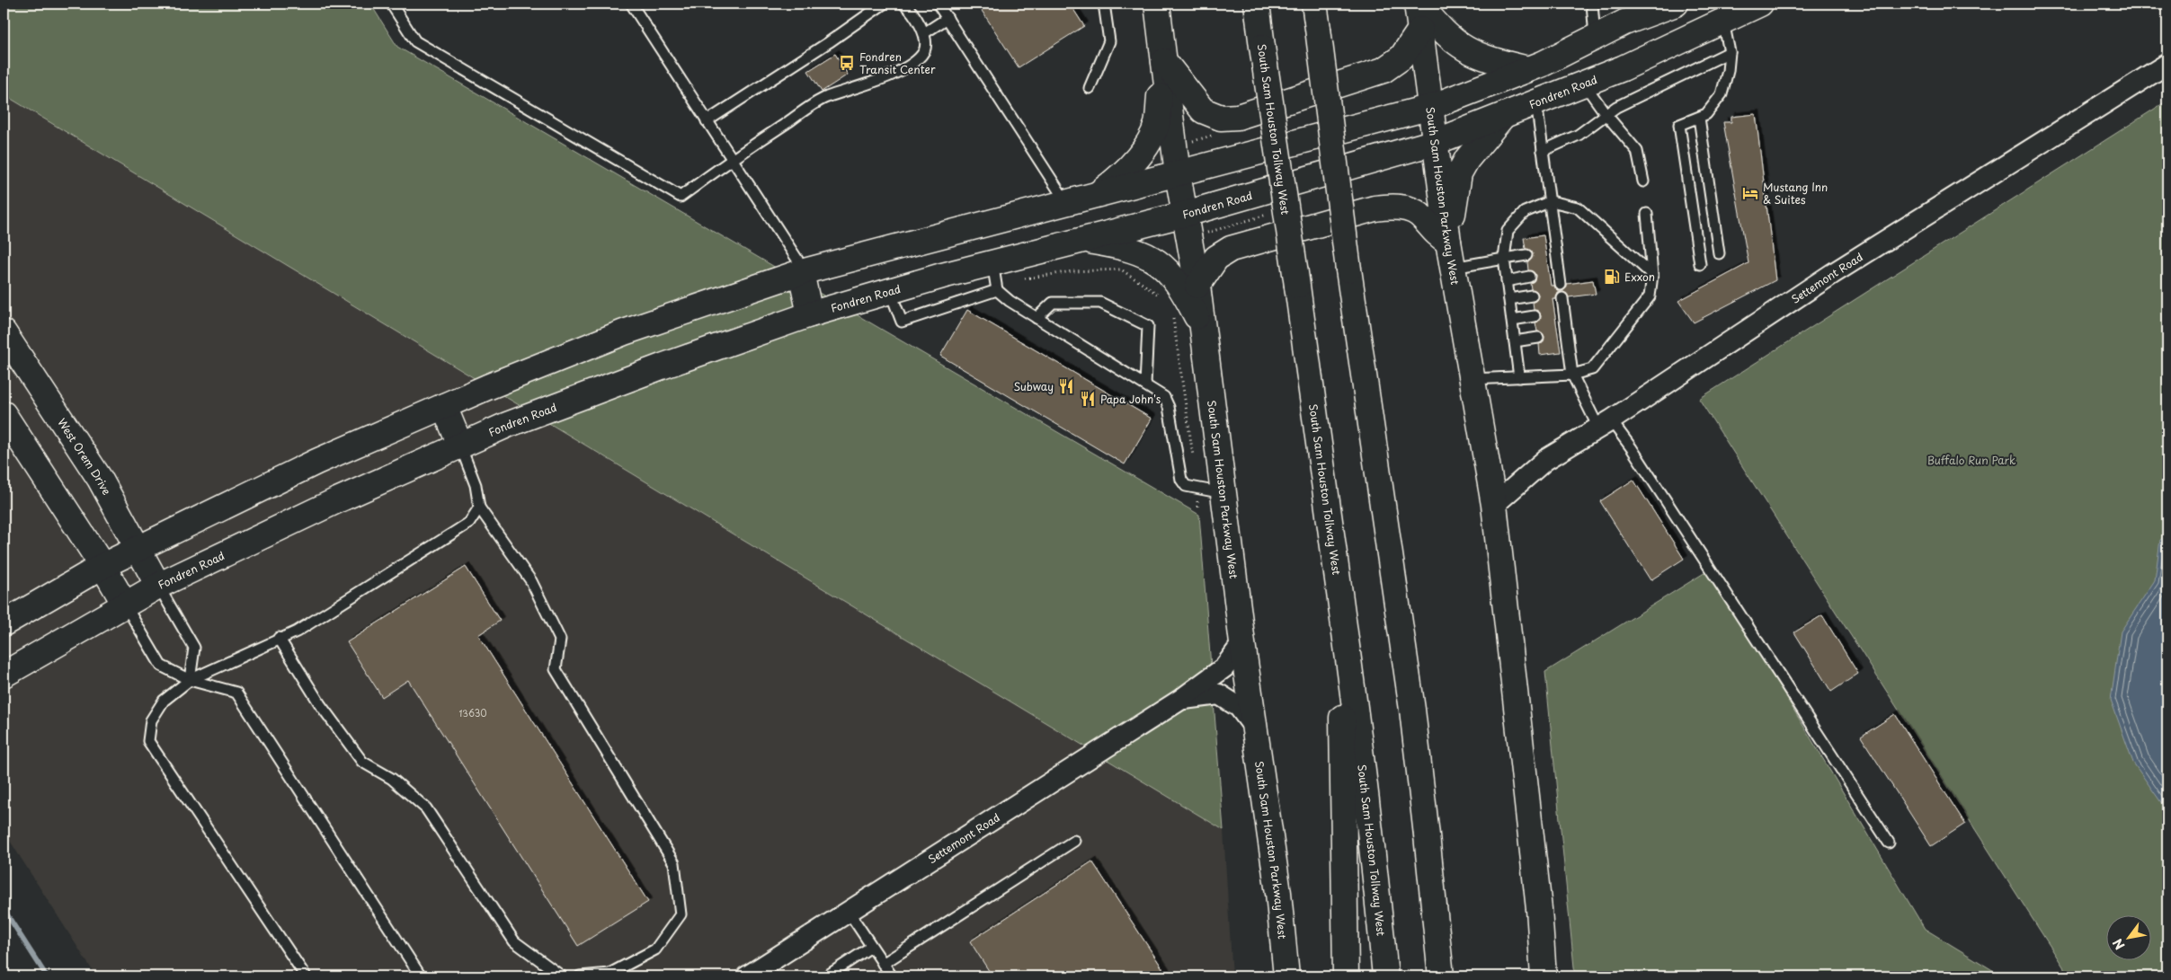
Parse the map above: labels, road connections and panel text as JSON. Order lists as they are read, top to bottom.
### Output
{
  "streets": {
    "main road": [
      "Fondren Road",
      "South Sam Houston Tollway West",
      "South Sam Houston Parkway West",
      "West Orem Drive"
    ],
    "street": ["Settemont Road"]
  },
  "crossings": [
    ["Fondren Road", "South Sam Houston Parkway West"],
    ["Fondren Road", "West Orem Drive"],
    ["South Sam Houston Parkway West", "Settemont Road"]
  ],
  "parks": ["Buffalo Run Park"],
  "places": {
    "bus stop": ["Fondren Transit Center"],
    "hotel": ["Mustang Inn & Suites"],
    "fuel station": ["Exxon"],
    "restaurant": ["Subway", "Papa John's"]
  },
  "house_numbers": ["13630"],
  "north": "bottom left"
}
